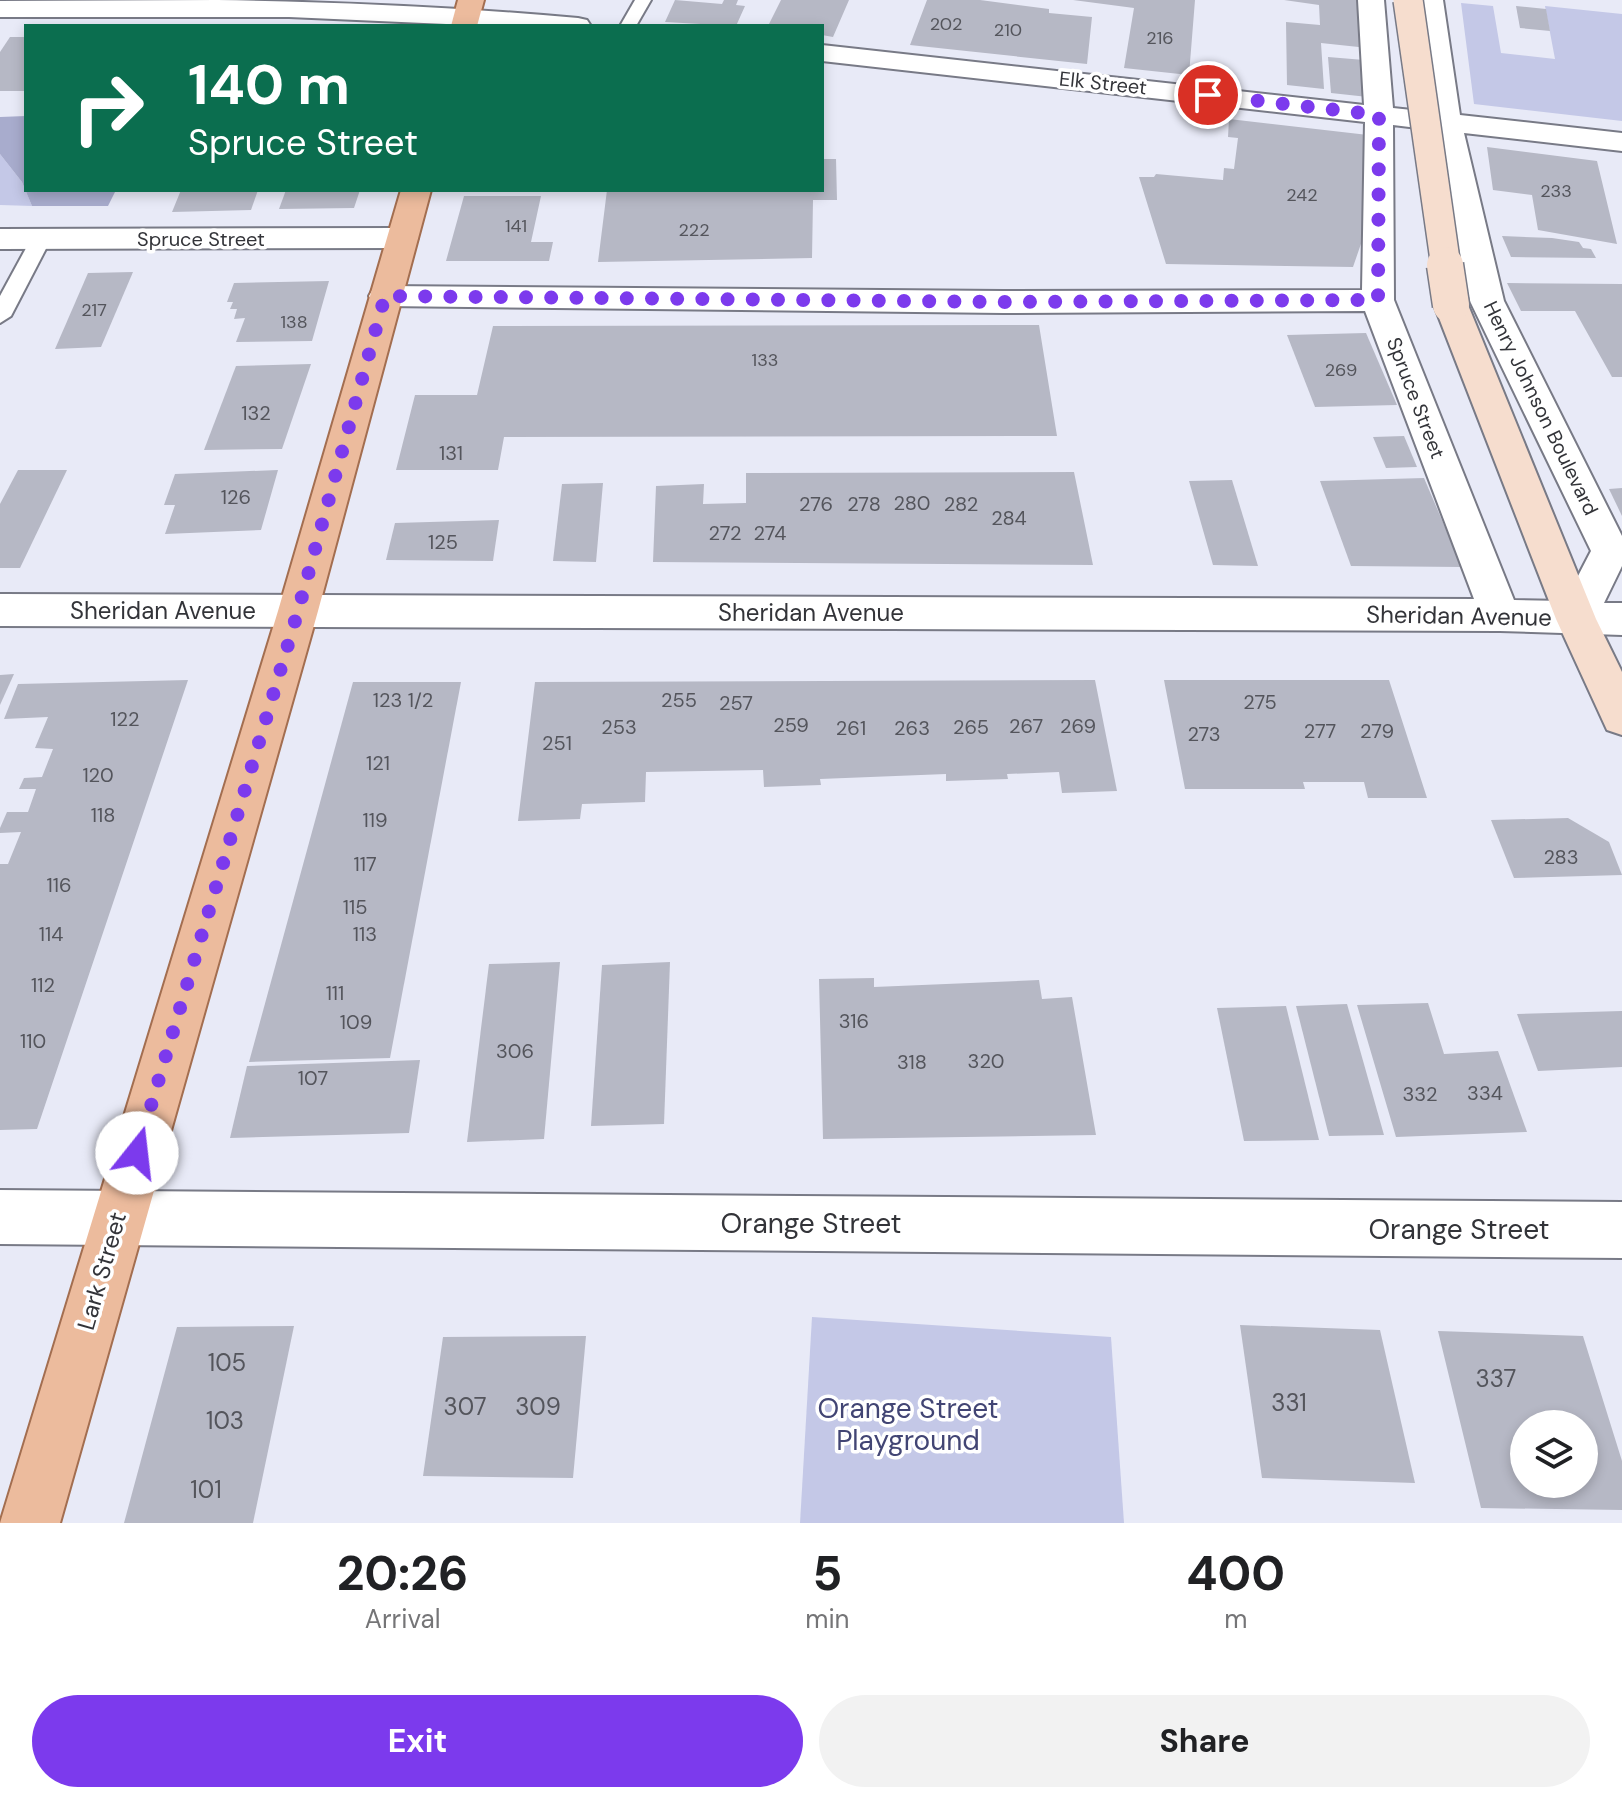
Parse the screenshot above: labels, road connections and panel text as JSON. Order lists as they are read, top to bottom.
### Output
{
  "streets": {
    "main road": ["Henry Johnson Boulevard", "Lark Street"],
    "street": [
      "Elk Street",
      "Spruce Street",
      "Sheridan Avenue",
      "Orange Street"
    ]
  },
  "crossings": [
    ["Elk Street", "Henry Johnson Boulevard"],
    ["Spruce Street", "Sheridan Avenue"],
    ["Spruce Street", "Lark Street"],
    ["Henry Johnson Boulevard", "Sheridan Avenue"],
    ["Sheridan Avenue", "Lark Street"],
    ["Orange Street", "Lark Street"]
  ],
  "parks": ["Orange Street Playground"],
  "house_numbers": [
    "202",
    "210",
    "216",
    "233",
    "242",
    "141",
    "222",
    "217",
    "138",
    "133",
    "269",
    "132",
    "131",
    "126",
    "280",
    "276",
    "278",
    "282",
    "284",
    "272",
    "274",
    "125",
    "123 1/2",
    "255",
    "275",
    "257",
    "122",
    "259",
    "267",
    "269",
    "253",
    "265",
    "261",
    "263",
    "277",
    "279",
    "273",
    "251",
    "121",
    "120",
    "118",
    "119",
    "283",
    "117",
    "116",
    "115",
    "114",
    "113",
    "112",
    "111",
    "316",
    "109",
    "110",
    "306",
    "320",
    "318",
    "107",
    "334",
    "332",
    "105",
    "337",
    "331",
    "307",
    "309",
    "103",
    "101"
  ],
  "page": {
    "turn": ["140 m", "Spruce Street"],
    "eta": [
      "20:26",
      "Arrival",
      "5",
      "min",
      "400",
      "m"
    ],
    "buttons": ["Exit", "Share"]
  }
}
